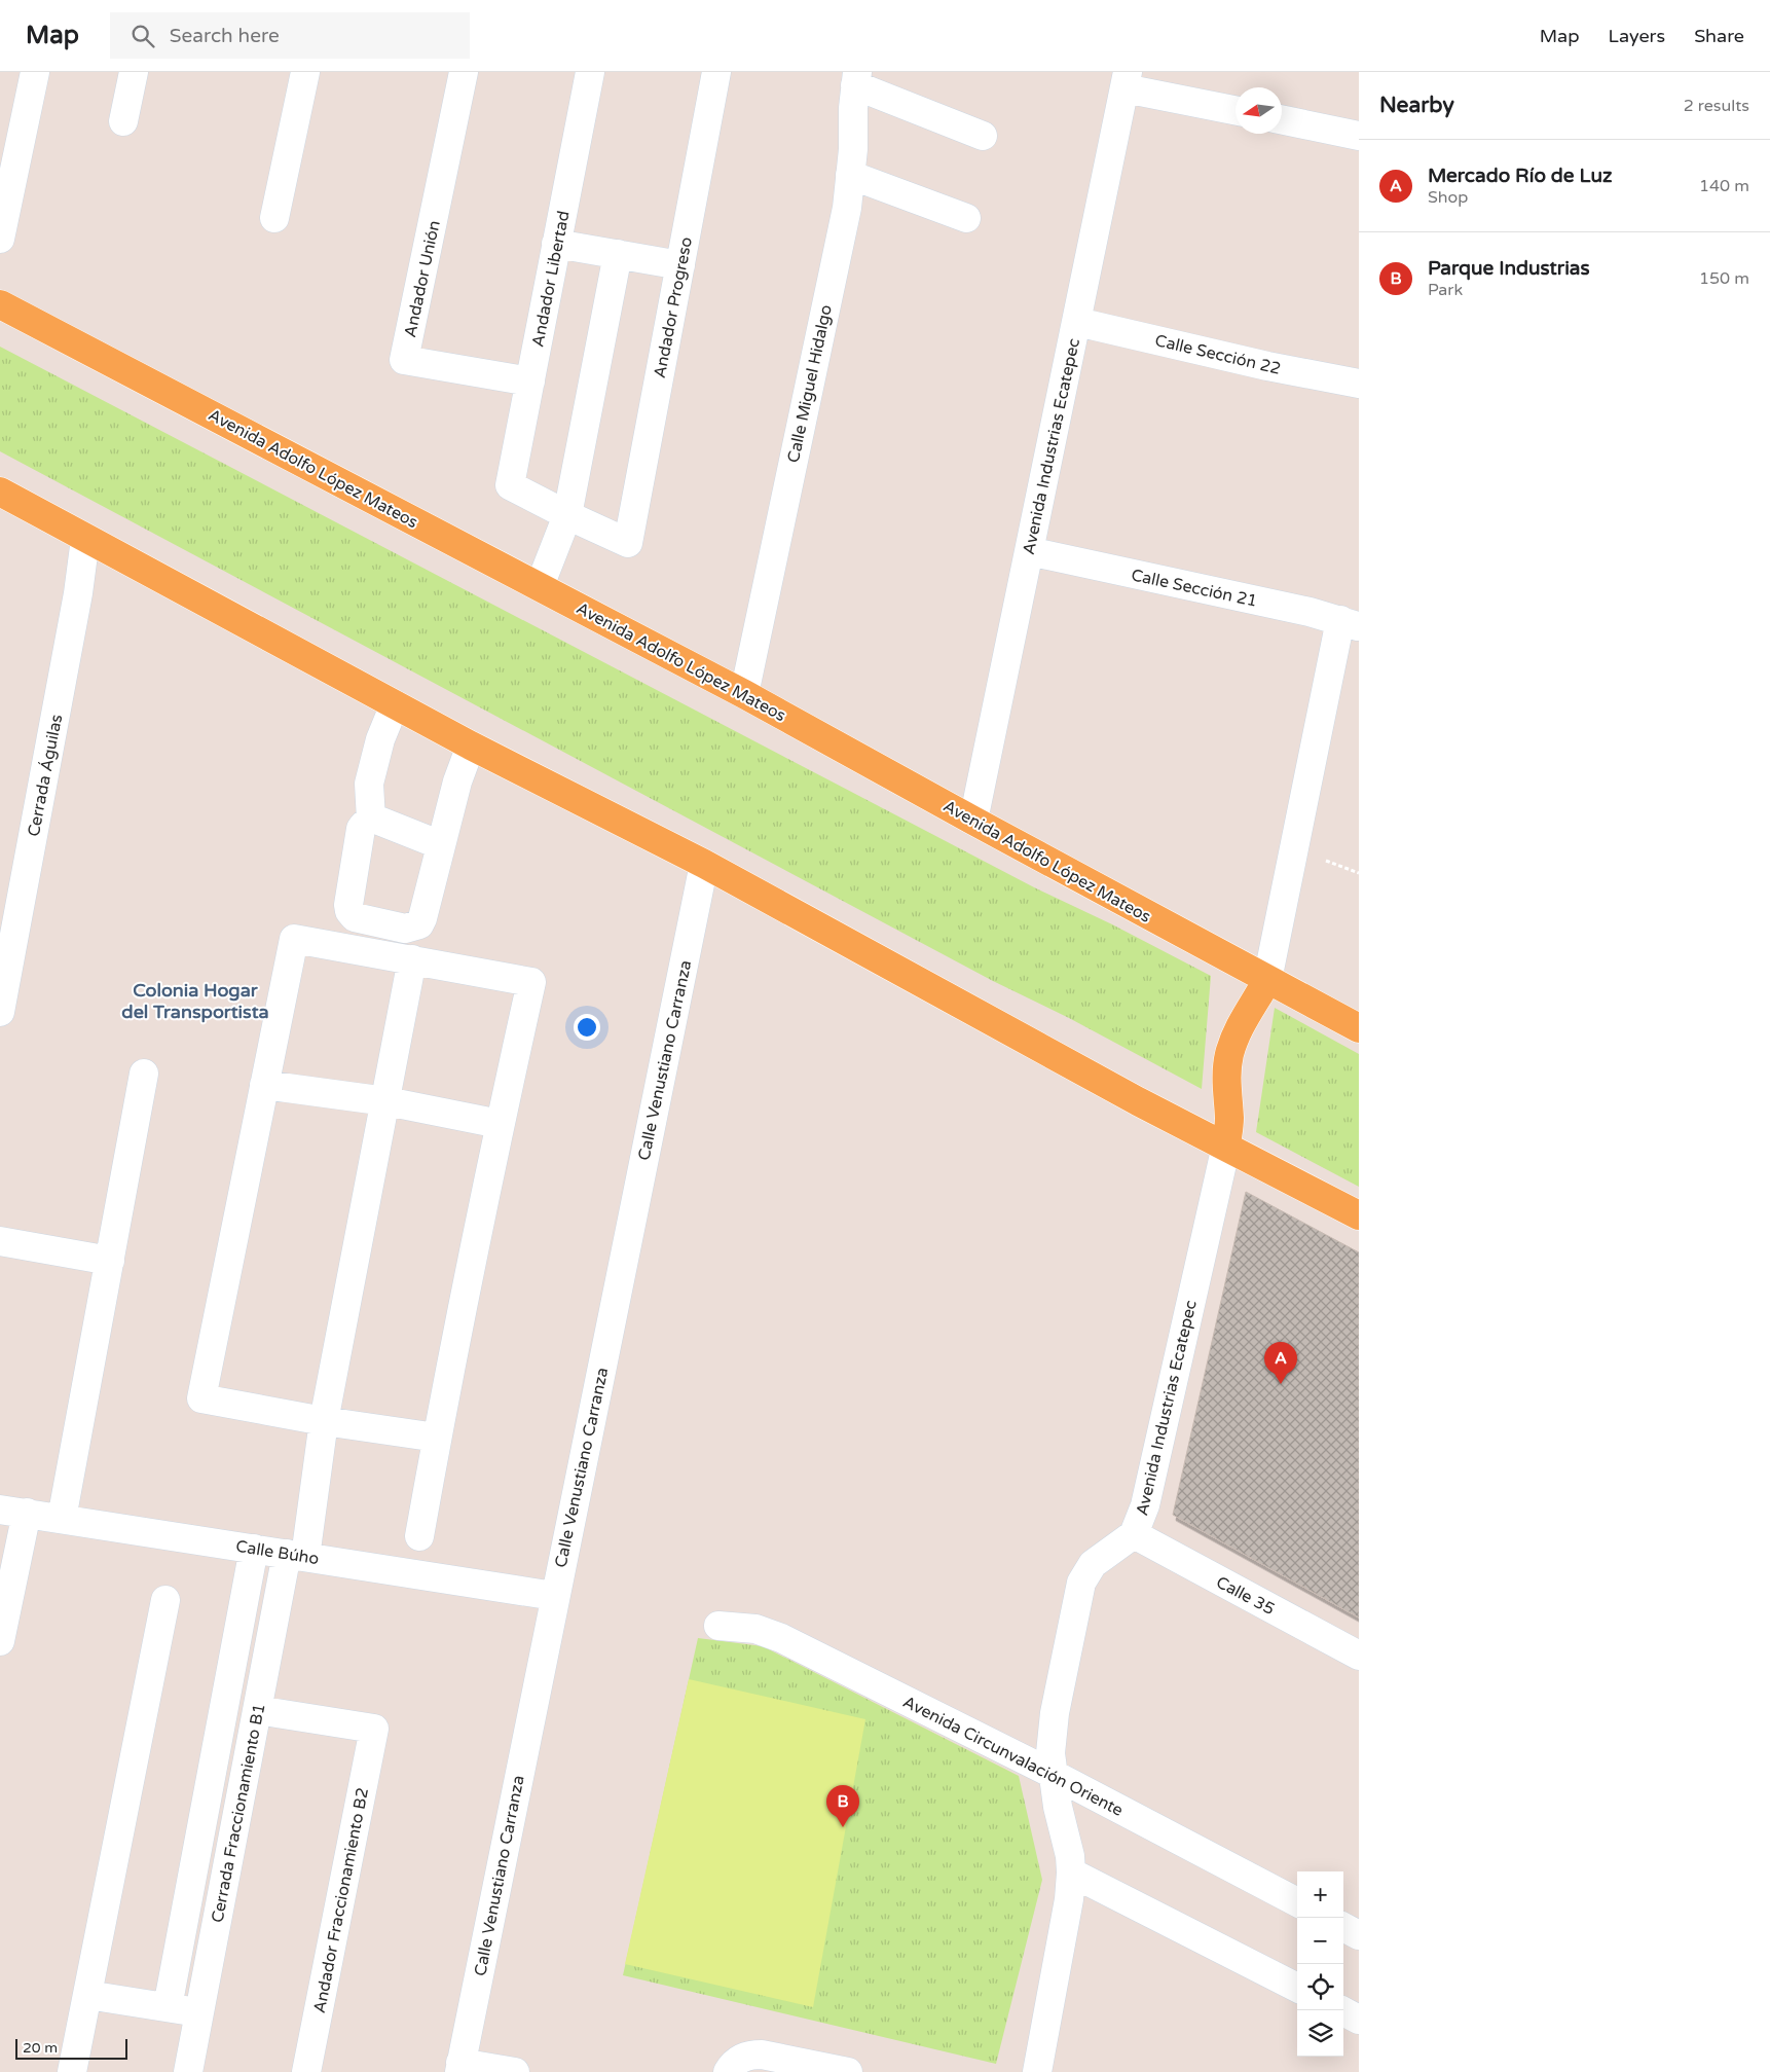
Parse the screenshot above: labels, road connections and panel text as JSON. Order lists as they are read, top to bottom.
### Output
{
  "streets": {
    "main road": ["Avenida Adolfo López Mateos"],
    "street": [
      "Andador Unión",
      "Andador Libertad",
      "Andador Progreso",
      "Calle Sección 22",
      "Calle Miguel Hidalgo",
      "Avenida Industrias Ecatepec",
      "Calle Sección 21",
      "Cerrada Águilas",
      "Calle Venustiano Carranza",
      "Calle Búho",
      "Calle 35",
      "Avenida Circunvalación Oriente",
      "Cerrada Fraccionamiento B1",
      "Andador Fraccionamiento B2"
    ]
  },
  "crossings": [
    ["Andador Unión", "Andador Libertad"],
    ["Andador Libertad", "Andador Progreso"],
    ["Calle Sección 22", "Avenida Industrias Ecatepec"],
    ["Calle Miguel Hidalgo", "Avenida Adolfo López Mateos"],
    ["Avenida Industrias Ecatepec", "Avenida Adolfo López Mateos"],
    ["Avenida Industrias Ecatepec", "Calle Sección 21"],
    ["Avenida Industrias Ecatepec", "Calle 35"],
    ["Avenida Industrias Ecatepec", "Avenida Circunvalación Oriente"],
    ["Calle Venustiano Carranza", "Calle Búho"],
    ["Calle Búho", "Cerrada Fraccionamiento B1"],
    ["Cerrada Fraccionamiento B1", "Andador Fraccionamiento B2"]
  ],
  "districts": ["Colonia Hogar del Transportista"],
  "scale_bar": "20 m",
  "north": "left",
  "page": {
    "header": "Map",
    "search": "Search here",
    "nav": ["Map", "Layers", "Share"],
    "heading": ["Nearby", "2 results"],
    "list": [
      {
        "mark": "A",
        "name": "Mercado Río de Luz",
        "note": "Shop",
        "value": "140 m"
      },
      {
        "mark": "B",
        "name": "Parque Industrias",
        "note": "Park",
        "value": "150 m"
      }
    ],
    "pins": ["A", "B"],
    "map_buttons": ["+", "−"],
    "scale": "20 m"
  }
}
